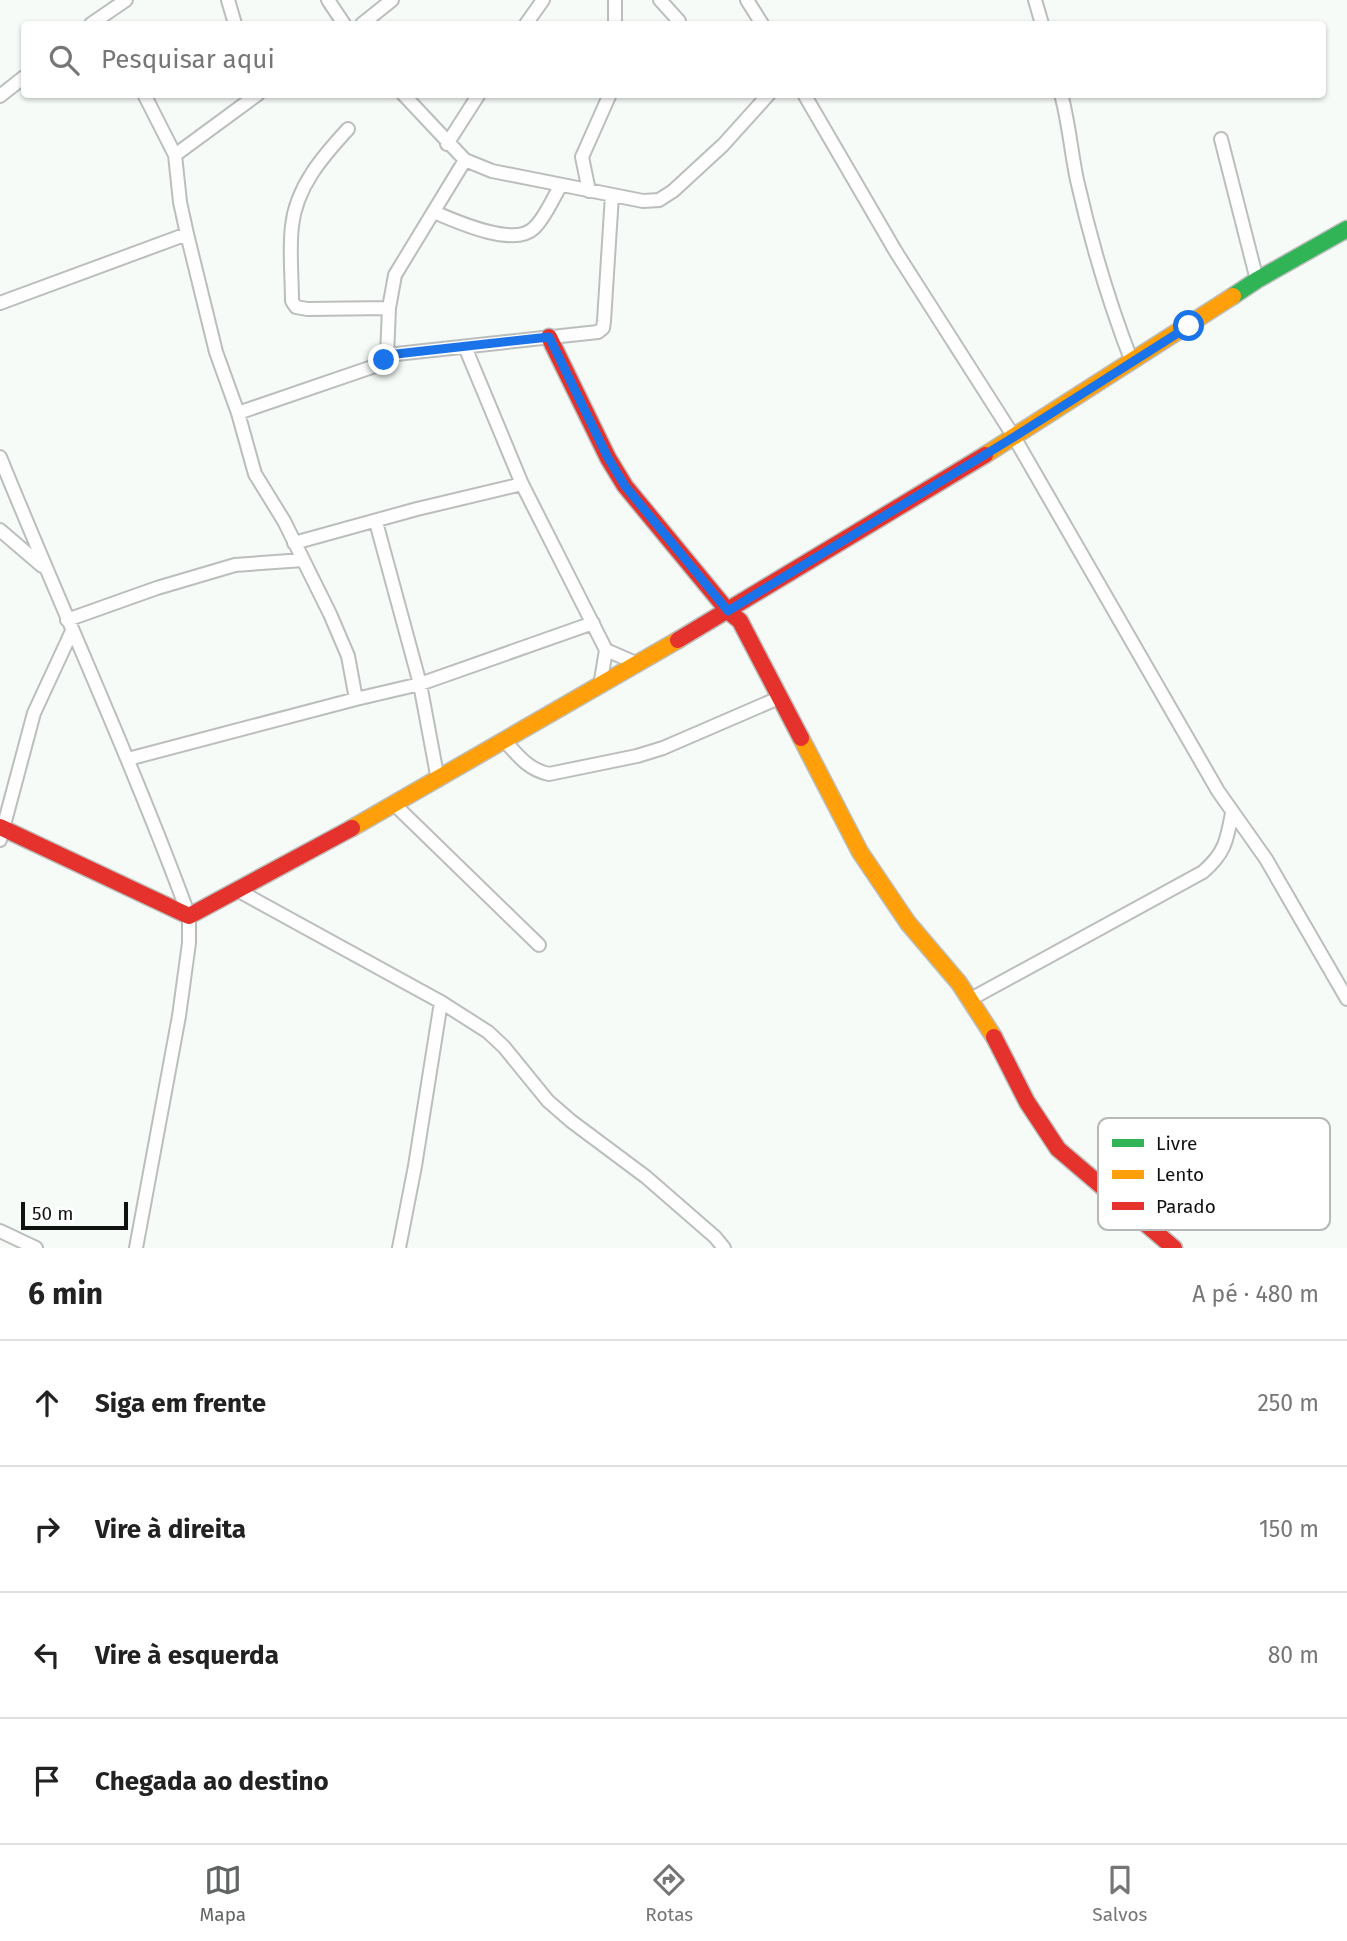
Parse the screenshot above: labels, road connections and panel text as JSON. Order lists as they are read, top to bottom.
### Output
{
  "legend": ["Livre", "Lento", "Parado"],
  "scale_bar": "50 m",
  "page": {
    "search": "Pesquisar aqui",
    "scale": "50 m",
    "heading": ["6 min", "A pé · 480 m"],
    "list": [
      ["Siga em frente", "250 m"],
      ["Vire à direita", "150 m"],
      ["Vire à esquerda", "80 m"],
      "Chegada ao destino"
    ],
    "nav": ["Mapa", "Rotas", "Salvos"]
  }
}
